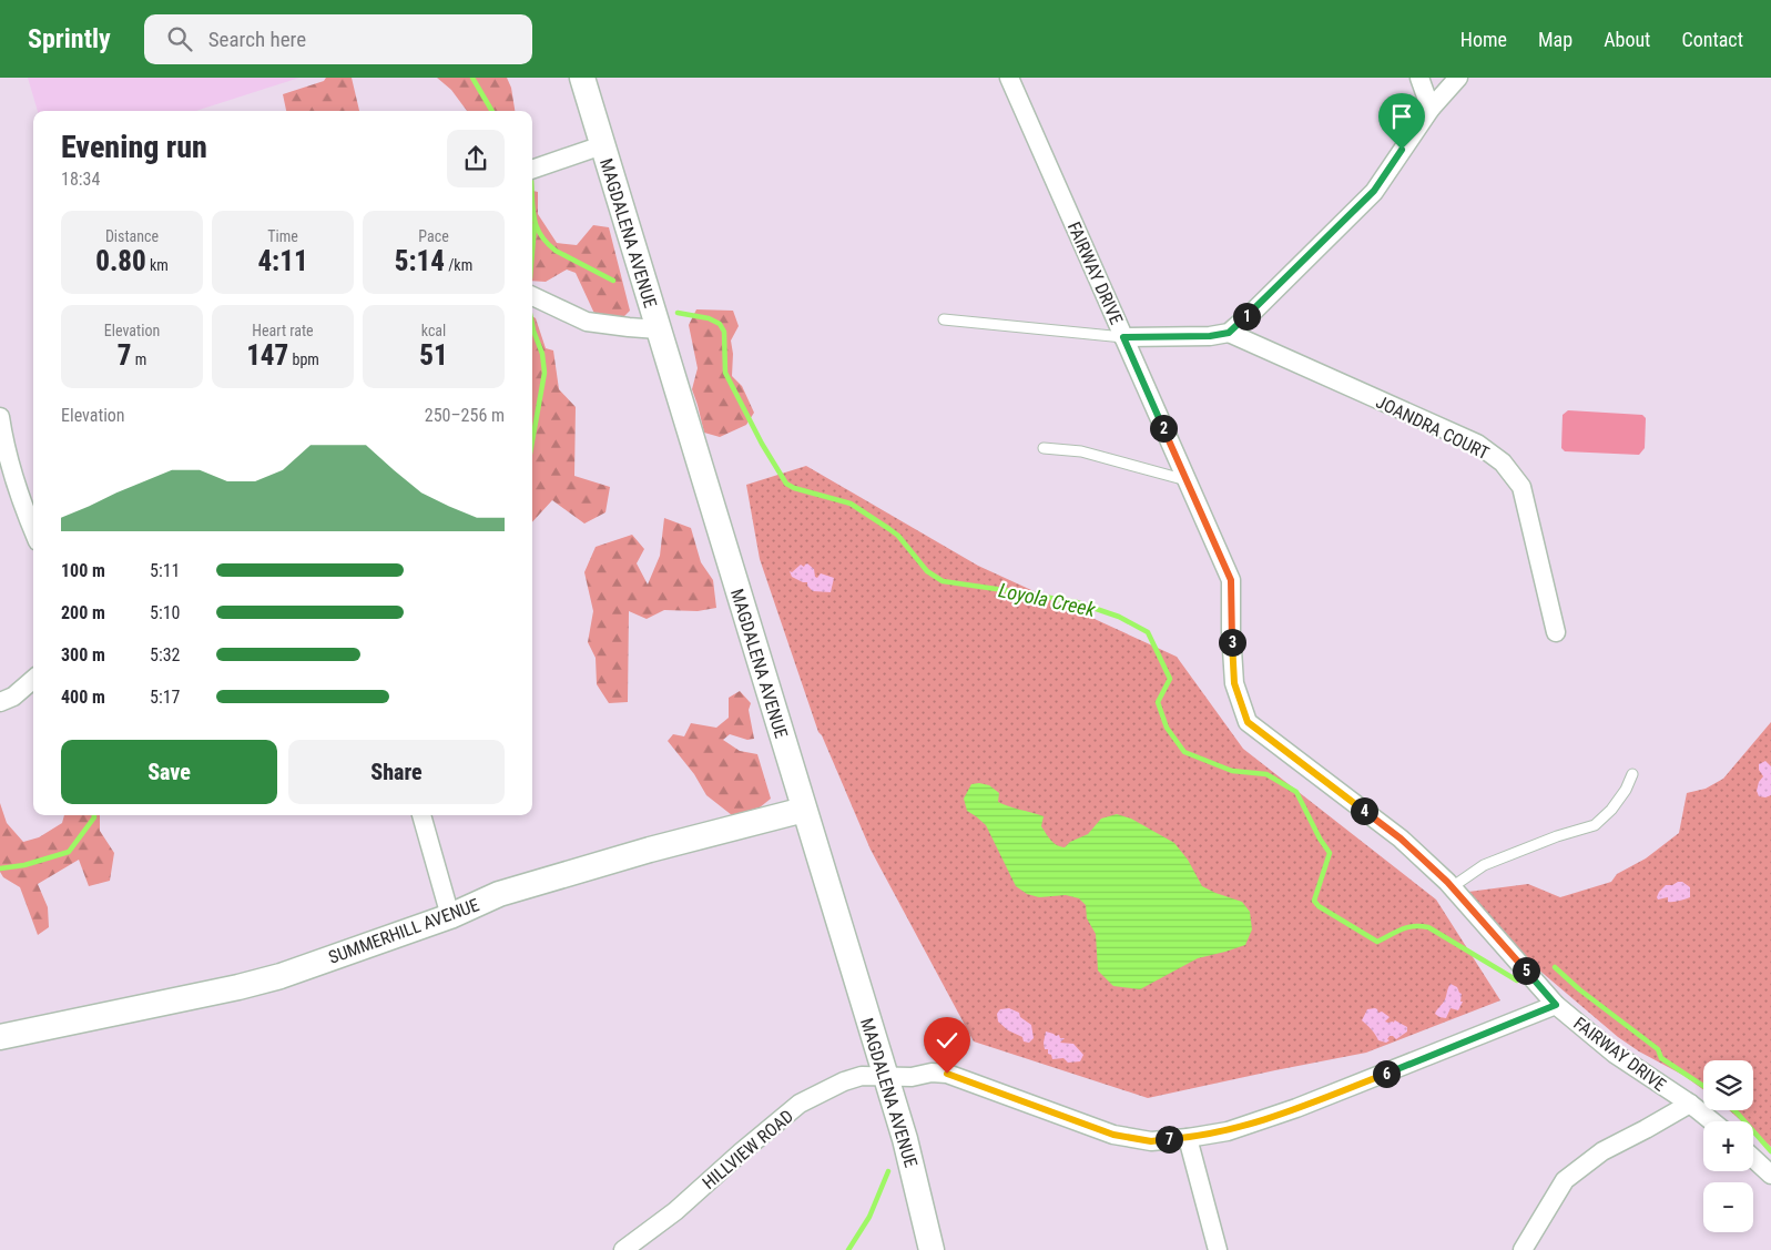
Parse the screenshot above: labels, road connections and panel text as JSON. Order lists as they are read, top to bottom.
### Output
{
  "streets": {
    "main road": ["MAGDALENA AVENUE", "SUMMERHILL AVENUE"],
    "street": ["FAIRWAY DRIVE", "JOANDRA COURT", "HILLVIEW ROAD"]
  },
  "crossings": [
    ["MAGDALENA AVENUE", "SUMMERHILL AVENUE"],
    ["MAGDALENA AVENUE", "HILLVIEW ROAD"],
    ["FAIRWAY DRIVE", "HILLVIEW ROAD"]
  ],
  "water": ["Loyola Creek"],
  "page": {
    "header": "Sprintly",
    "search": "Search here",
    "nav": [
      "Home",
      "Map",
      "About",
      "Contact"
    ],
    "heading": ["Evening run", "18:34"],
    "stats": [
      ["Distance", "0.80 km"],
      ["Time", "4:11"],
      ["Pace", "5:14 /km"],
      ["Elevation", "7 m"],
      ["Heart rate", "147 bpm"],
      ["kcal", "51"]
    ],
    "pins": [
      "1",
      "2",
      "3",
      "4",
      "5",
      "6",
      "7"
    ],
    "chart": ["Elevation", "250–256 m"],
    "list": [
      {
        "name": "100 m",
        "note": "5:11"
      },
      {
        "name": "200 m",
        "note": "5:10"
      },
      {
        "name": "300 m",
        "note": "5:32"
      },
      {
        "name": "400 m",
        "note": "5:17"
      }
    ],
    "buttons": ["Save", "Share"],
    "map_buttons": ["+", "−"]
  }
}
